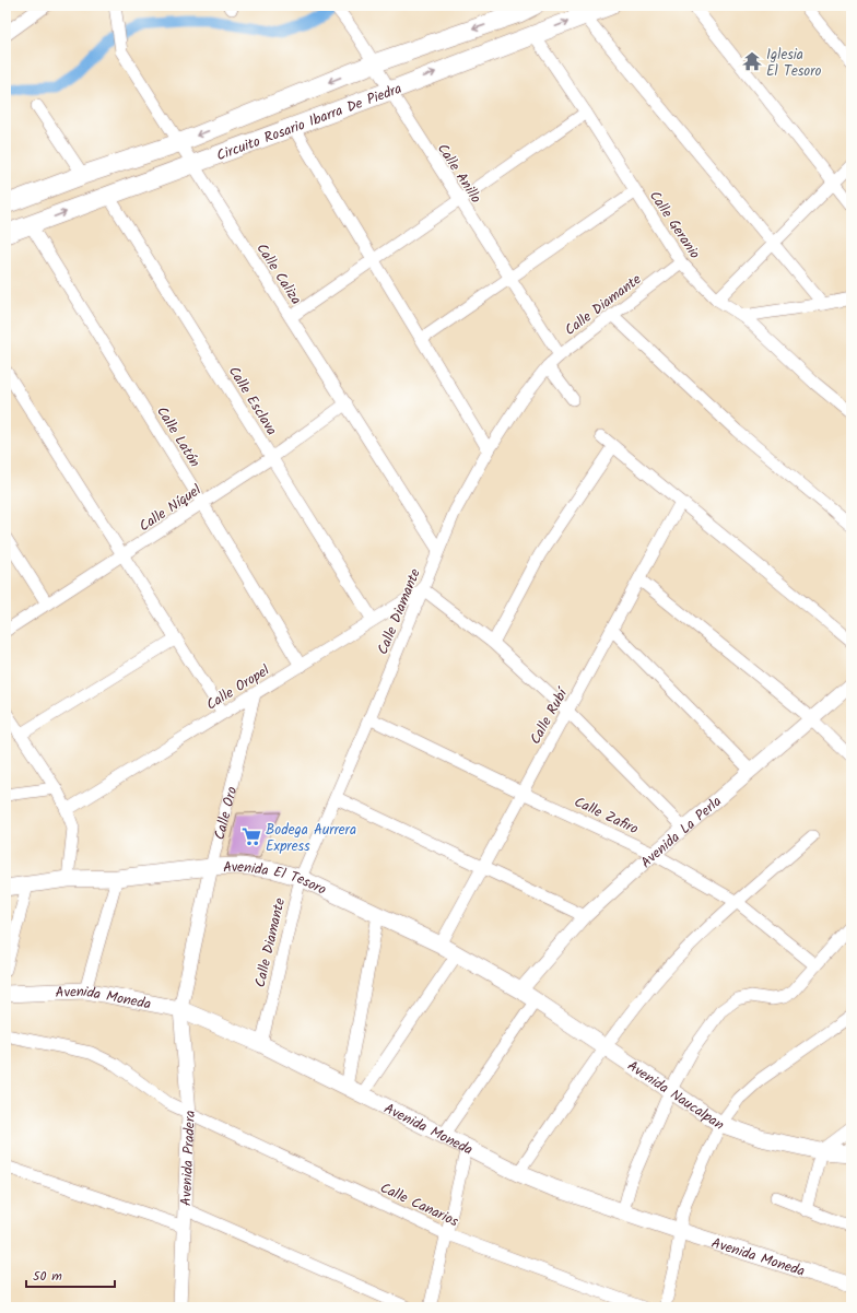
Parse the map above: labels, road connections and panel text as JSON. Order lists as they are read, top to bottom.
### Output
{
  "streets": {
    "main road": [
      "Circuito Rosario Ibarra De Piedra",
      "Avenida El Tesoro",
      "Avenida Moneda",
      "Avenida Naucalpan"
    ],
    "street": [
      "Calle Anillo",
      "Calle Geranio",
      "Calle Caliza",
      "Calle Diamante",
      "Calle Esclava",
      "Calle Latón",
      "Calle Níquel",
      "Calle Oropel",
      "Calle Rubí",
      "Calle Oro",
      "Calle Zafiro",
      "Avenida La Perla",
      "Avenida Pradera",
      "Calle Canarios"
    ]
  },
  "crossings": [
    ["Circuito Rosario Ibarra De Piedra", "Calle Anillo"],
    ["Circuito Rosario Ibarra De Piedra", "Calle Geranio"],
    ["Circuito Rosario Ibarra De Piedra", "Calle Caliza"],
    ["Circuito Rosario Ibarra De Piedra", "Calle Esclava"],
    ["Circuito Rosario Ibarra De Piedra", "Calle Latón"],
    ["Calle Anillo", "Calle Diamante"],
    ["Calle Geranio", "Calle Diamante"],
    ["Calle Caliza", "Calle Diamante"],
    ["Calle Caliza", "Calle Níquel"],
    ["Calle Diamante", "Calle Oropel"],
    ["Calle Diamante", "Calle Zafiro"],
    ["Calle Diamante", "Avenida El Tesoro"],
    ["Calle Diamante", "Avenida Moneda"],
    ["Calle Esclava", "Calle Níquel"],
    ["Calle Esclava", "Calle Oropel"],
    ["Calle Latón", "Calle Níquel"],
    ["Calle Latón", "Calle Oropel"],
    ["Calle Oropel", "Calle Oro"],
    ["Calle Rubí", "Calle Zafiro"],
    ["Calle Rubí", "Avenida El Tesoro"],
    ["Calle Oro", "Avenida El Tesoro"],
    ["Calle Oro", "Avenida Moneda"],
    ["Calle Oro", "Avenida Pradera"],
    ["Calle Zafiro", "Avenida La Perla"],
    ["Avenida La Perla", "Avenida El Tesoro"],
    ["Avenida La Perla", "Avenida Naucalpan"],
    ["Avenida El Tesoro", "Avenida Naucalpan"],
    ["Avenida Moneda", "Avenida Pradera"],
    ["Avenida Pradera", "Calle Canarios"]
  ],
  "places": {
    "temple": ["Iglesia El Tesoro"],
    "supermarket": ["Bodega Aurrera Express"]
  },
  "scale_bar": "50 m"
}
